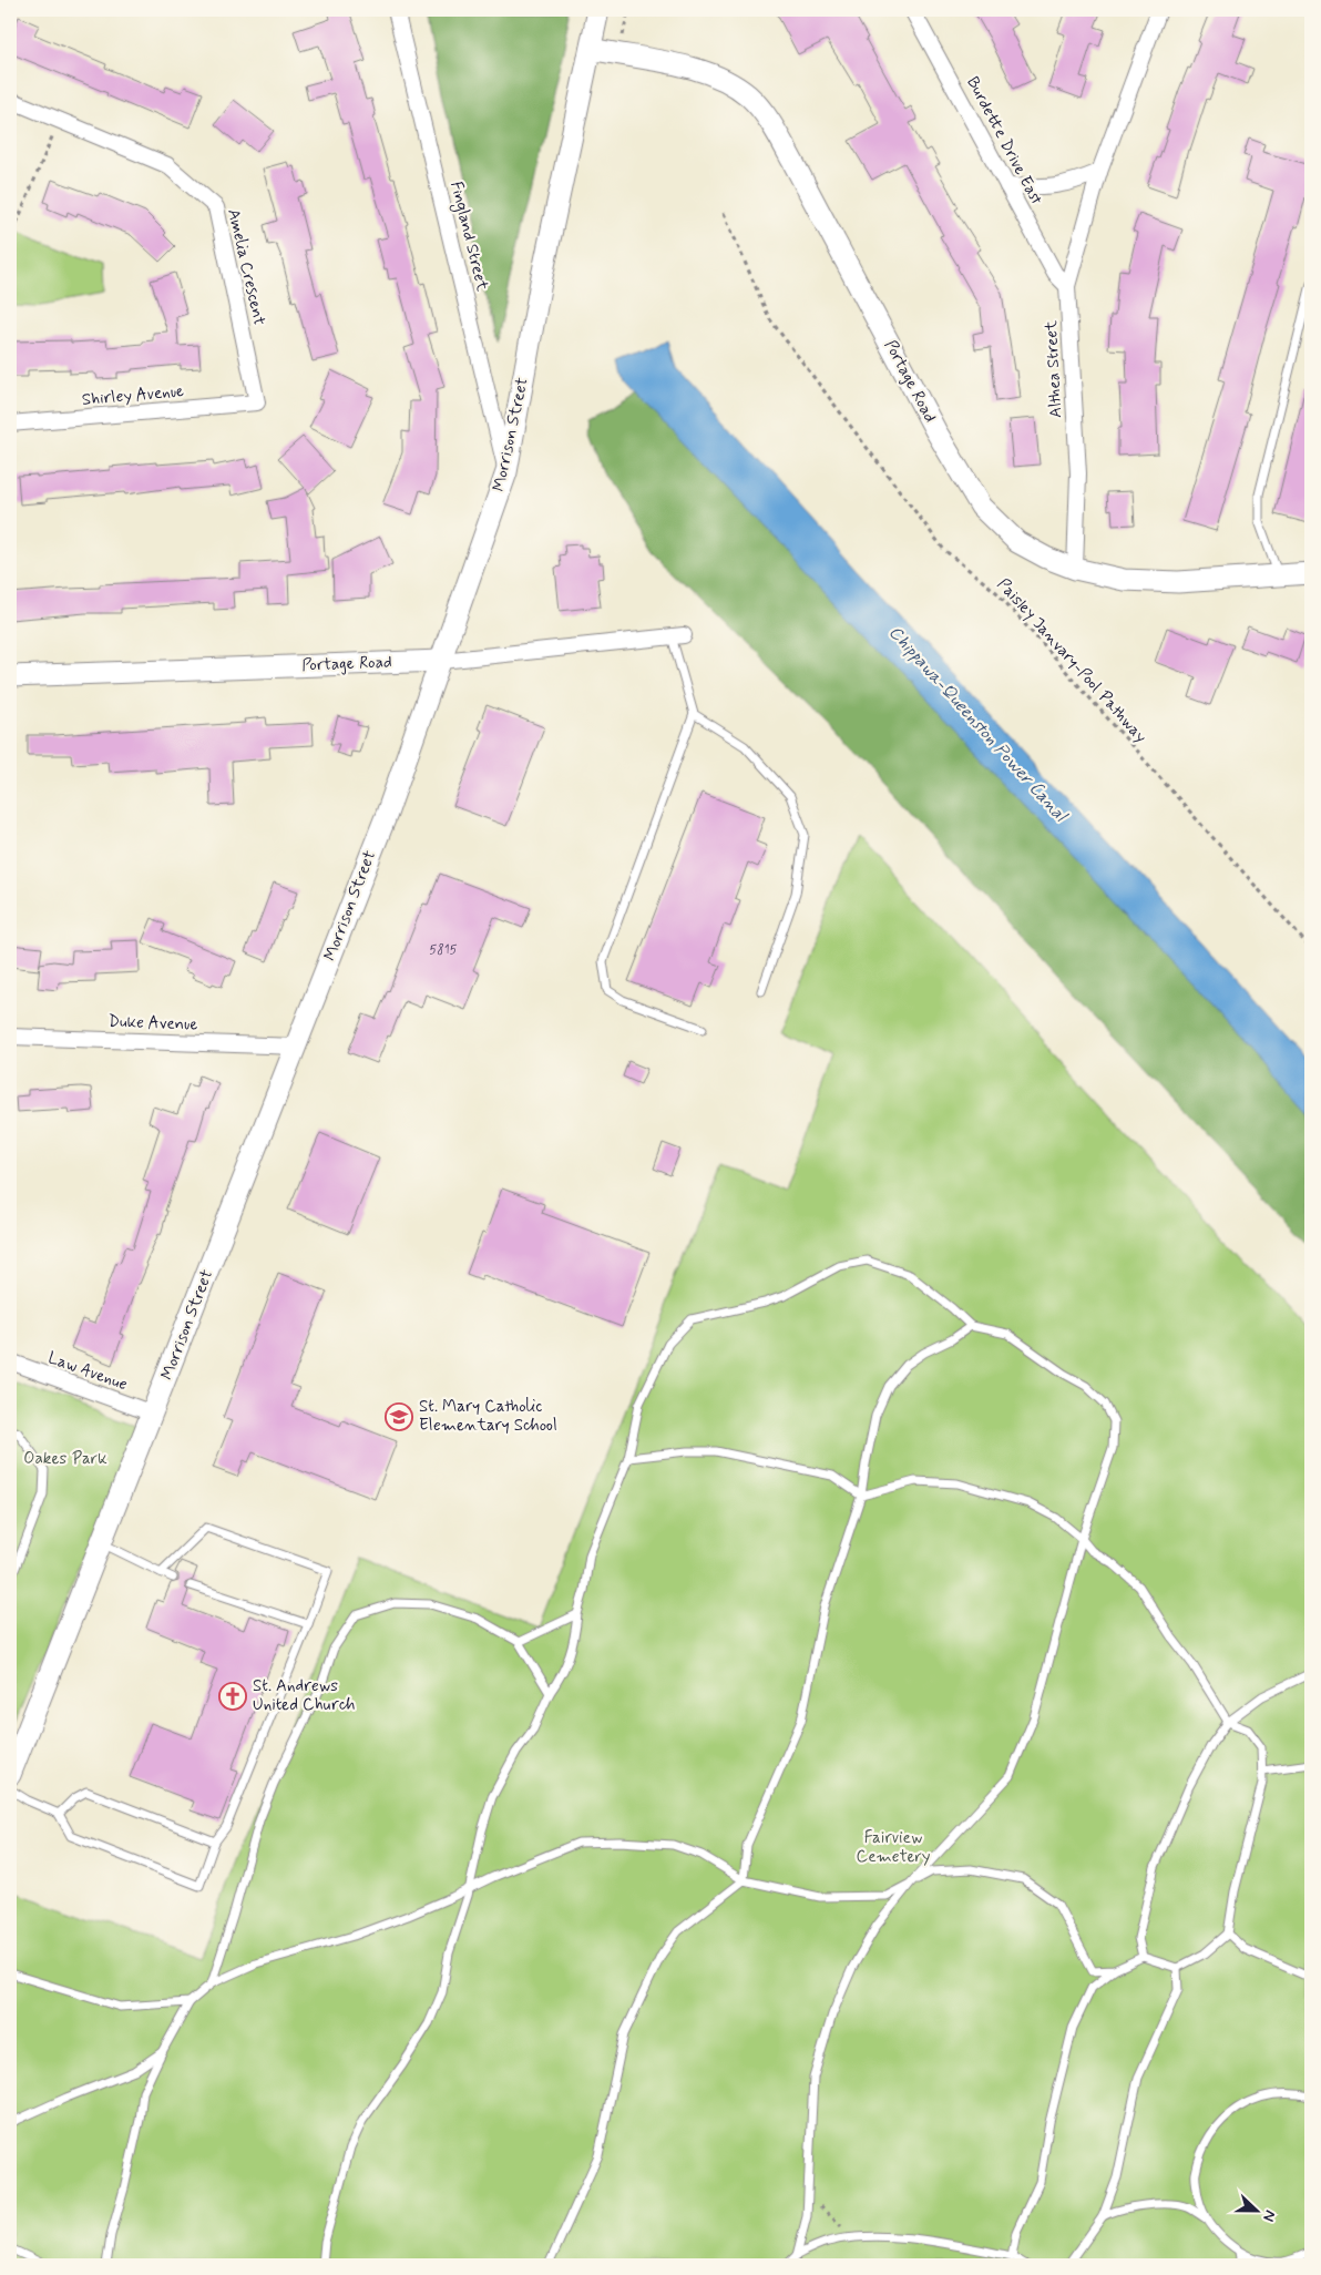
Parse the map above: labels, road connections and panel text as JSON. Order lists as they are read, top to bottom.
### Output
{
  "streets": {
    "street": [
      "Burdette Drive East",
      "Fingland Street",
      "Amelia Crescent",
      "Althea Street",
      "Portage Road",
      "Shirley Avenue",
      "Morrison Street",
      "Duke Avenue",
      "Law Avenue"
    ],
    "path": ["Paisley Janvary-Pool Pathway"]
  },
  "crossings": [
    ["Burdette Drive East", "Althea Street"],
    ["Fingland Street", "Morrison Street"],
    ["Amelia Crescent", "Shirley Avenue"],
    ["Althea Street", "Portage Road"],
    ["Portage Road", "Morrison Street"],
    ["Morrison Street", "Duke Avenue"],
    ["Morrison Street", "Law Avenue"]
  ],
  "water": ["Chippawa-Queenston Power Canal"],
  "parks": ["Oakes Park", "Fairview Cemetery"],
  "places": {
    "school or university": ["St. Mary Catholic Elementary School"],
    "church": ["St. Andrews United Church"]
  },
  "house_numbers": ["5815"],
  "north": "right"
}
